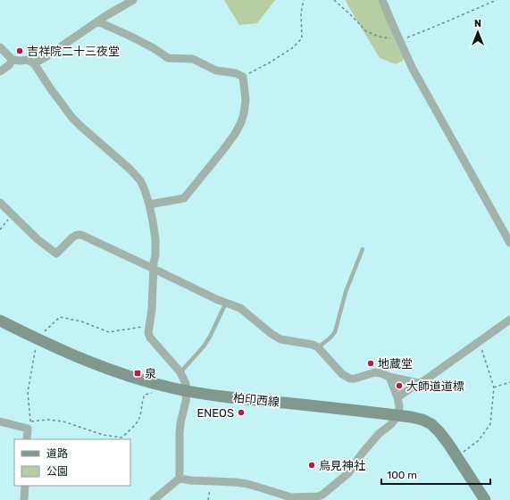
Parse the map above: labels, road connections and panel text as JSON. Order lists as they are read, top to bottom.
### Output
{
  "streets": {
    "main road": ["柏印西線"]
  },
  "places": {
    "other": [
      "吉祥院二十三夜堂",
      "地蔵堂",
      "大師道道標",
      "ENEOS",
      "鳥見神社"
    ],
    "transit": ["泉"]
  },
  "legend": ["道路", "公園"],
  "scale_bar": "100 m",
  "north": "top"
}
